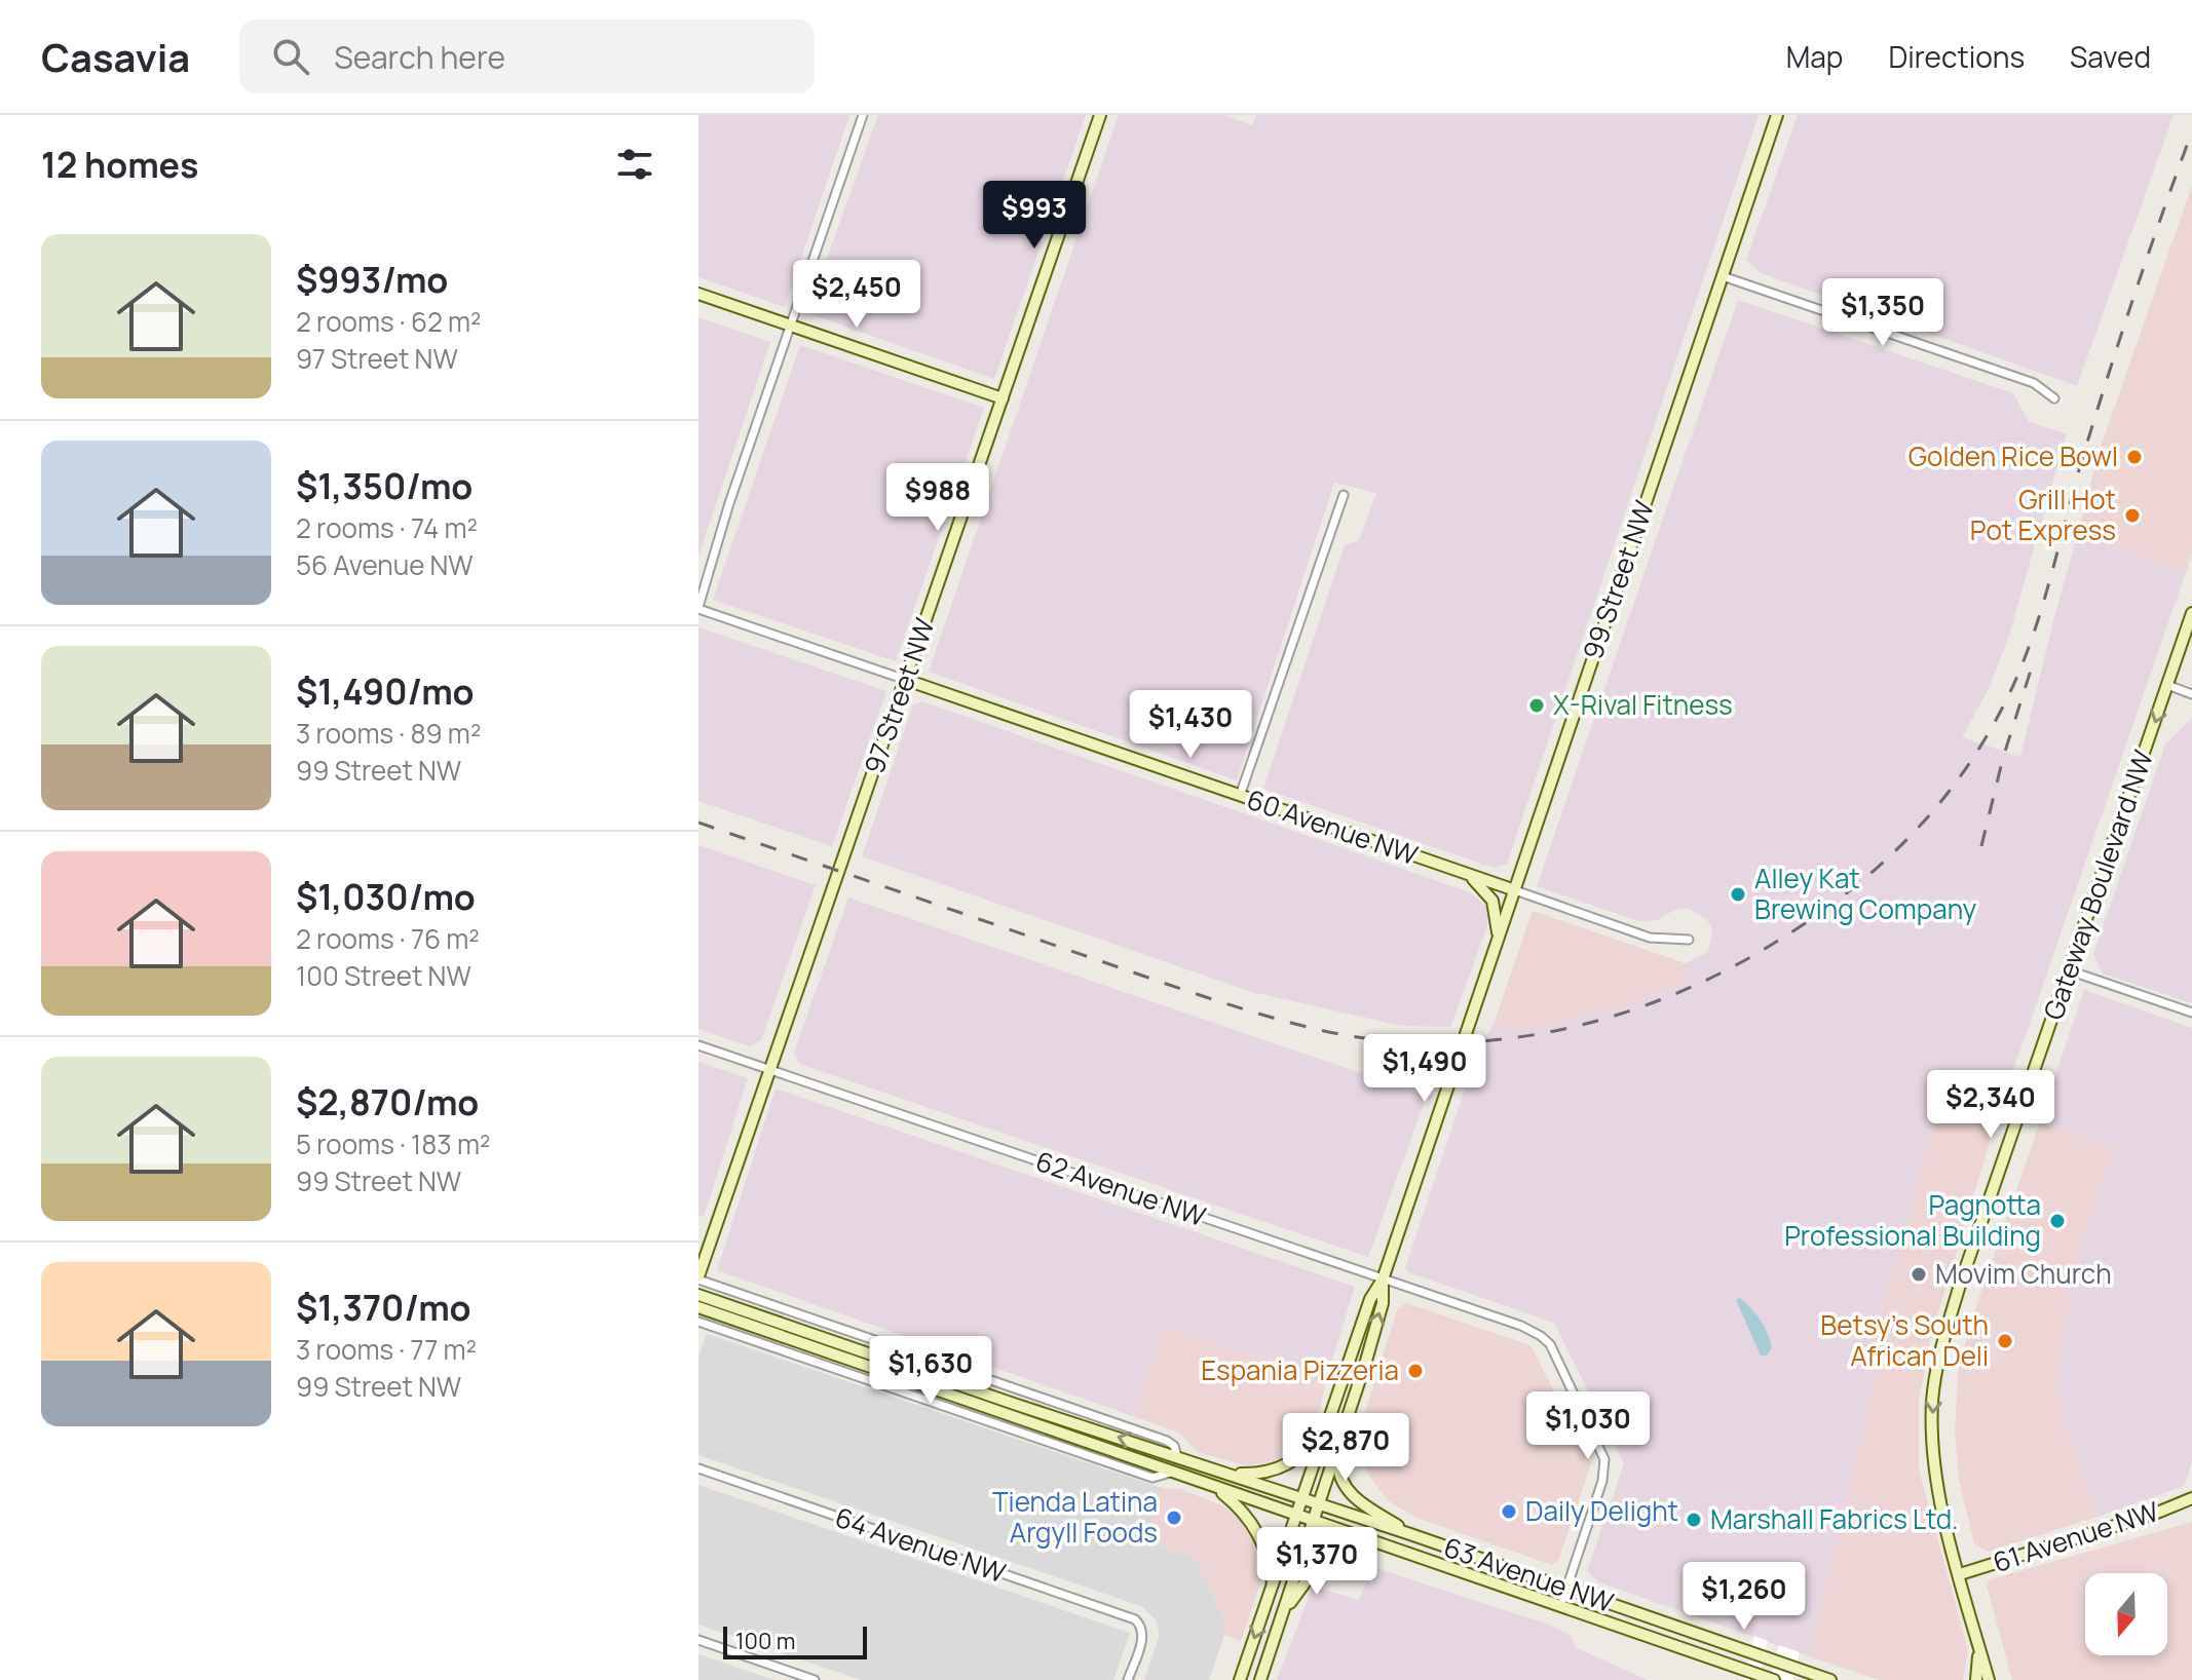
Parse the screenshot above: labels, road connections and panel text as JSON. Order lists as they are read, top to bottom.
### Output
{
  "streets": {
    "main road": [
      "99 Street NW",
      "97 Street NW",
      "60 Avenue NW",
      "Gateway Boulevard NW",
      "61 Avenue NW",
      "63 Avenue NW"
    ],
    "street": ["62 Avenue NW", "64 Avenue NW"]
  },
  "crossings": [
    ["99 Street NW", "60 Avenue NW"],
    ["99 Street NW", "62 Avenue NW"],
    ["99 Street NW", "63 Avenue NW"],
    ["97 Street NW", "60 Avenue NW"],
    ["97 Street NW", "62 Avenue NW"],
    ["97 Street NW", "63 Avenue NW"],
    ["Gateway Boulevard NW", "61 Avenue NW"],
    ["62 Avenue NW", "63 Avenue NW"]
  ],
  "one_way": ["Gateway Boulevard NW"],
  "places": [
    "Golden Rice Bowl",
    "Grill Hot Pot Express",
    "X-Rival Fitness",
    "Alley Kat Brewing Company",
    "Pagnotta Professional Building",
    "Movim Church",
    "Betsy's South African Deli",
    "Espania Pizzeria",
    "Daily Delight",
    "Tienda Latina Argyll Foods",
    "Marshall Fabrics Ltd."
  ],
  "scale_bar": "100 m",
  "north": "bottom",
  "page": {
    "header": "Casavia",
    "search": "Search here",
    "nav": ["Map", "Directions", "Saved"],
    "heading": "12 homes",
    "price": [
      "$993",
      "$2,450",
      "$1,350",
      "$988",
      "$1,430",
      "$1,490",
      "$2,340",
      "$1,630",
      "$1,030",
      "$2,870",
      "$1,370",
      "$1,260"
    ],
    "list": [
      {
        "name": "$993/mo",
        "note": "2 rooms · 62 m² · 97 Street NW"
      },
      {
        "name": "$1,350/mo",
        "note": "2 rooms · 74 m² · 56 Avenue NW"
      },
      {
        "name": "$1,490/mo",
        "note": "3 rooms · 89 m² · 99 Street NW"
      },
      {
        "name": "$1,030/mo",
        "note": "2 rooms · 76 m² · 100 Street NW"
      },
      {
        "name": "$2,870/mo",
        "note": "5 rooms · 183 m² · 99 Street NW"
      },
      {
        "name": "$1,370/mo",
        "note": "3 rooms · 77 m² · 99 Street NW"
      }
    ],
    "scale": "100 m"
  }
}
